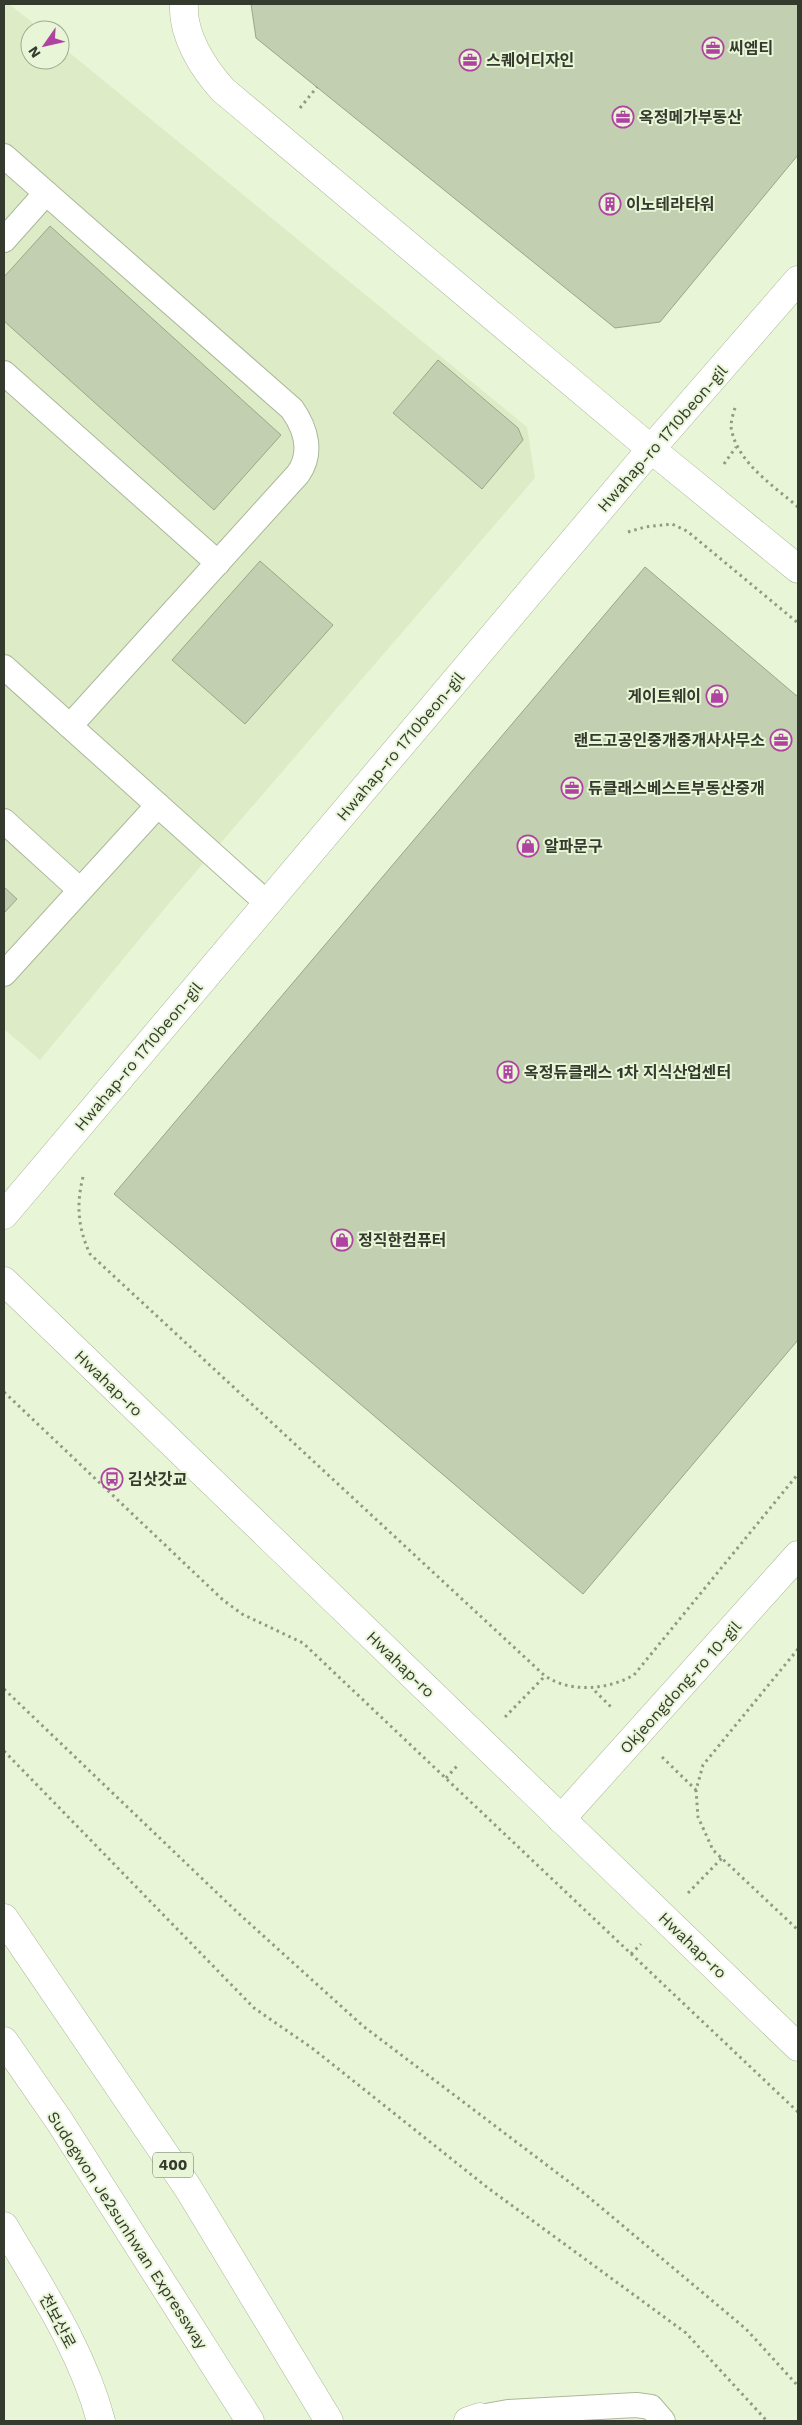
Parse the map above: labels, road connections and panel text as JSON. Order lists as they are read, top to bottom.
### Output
{
  "streets": {
    "main road": [
      "Hwahap-ro 1710beon-gil",
      "Hwahap-ro",
      "Okjeongdong-ro 10-gil",
      "400",
      "Sudogwon Je2sunhwan Expressway",
      "천보산로"
    ]
  },
  "crossings": [
    ["Hwahap-ro", "Okjeongdong-ro 10-gil"]
  ],
  "places": {
    "office": [
      "씨엠티",
      "스퀘어디자인",
      "옥정메가부동산",
      "랜드고공인중개중개사사무소",
      "듀클래스베스트부동산중개"
    ],
    "building": ["이노테라타워", "옥정듀클래스 1차 지식산업센터"],
    "shop": ["게이트웨이", "알파문구", "정직한컴퓨터"],
    "bus stop": ["김삿갓교"]
  },
  "north": "bottom left"
}
